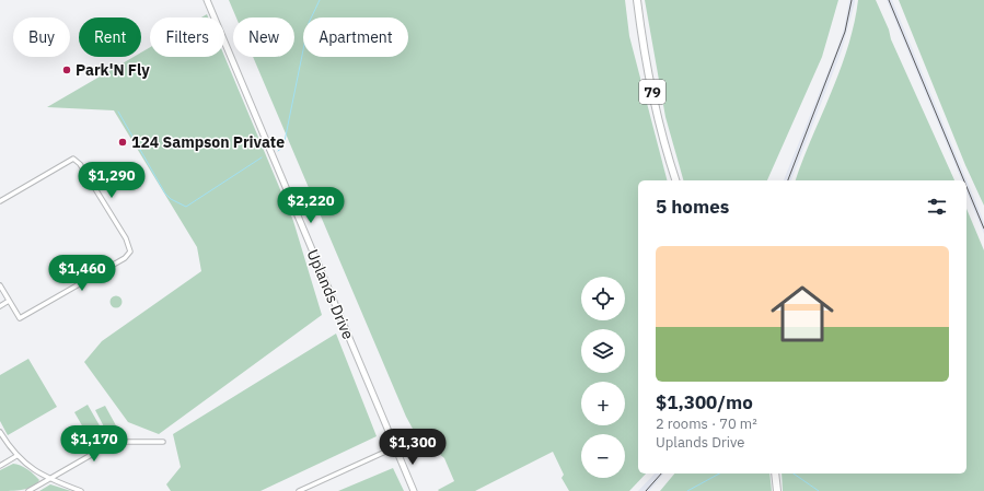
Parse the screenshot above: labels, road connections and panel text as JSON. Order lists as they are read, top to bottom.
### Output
{
  "streets": {
    "highway": ["79"],
    "main road": ["Uplands Drive"]
  },
  "places": ["Park'N Fly", "124 Sampson Private"],
  "page": {
    "chip": [
      "Buy",
      "Rent",
      "Filters",
      "New",
      "Apartment"
    ],
    "price": [
      "$1,290",
      "$2,220",
      "$1,460",
      "$1,170",
      "$1,300"
    ],
    "heading": "5 homes",
    "list": [
      {
        "name": "$1,300/mo",
        "note": "2 rooms · 70 m² · Uplands Drive"
      }
    ],
    "map_buttons": ["+", "−"]
  }
}
